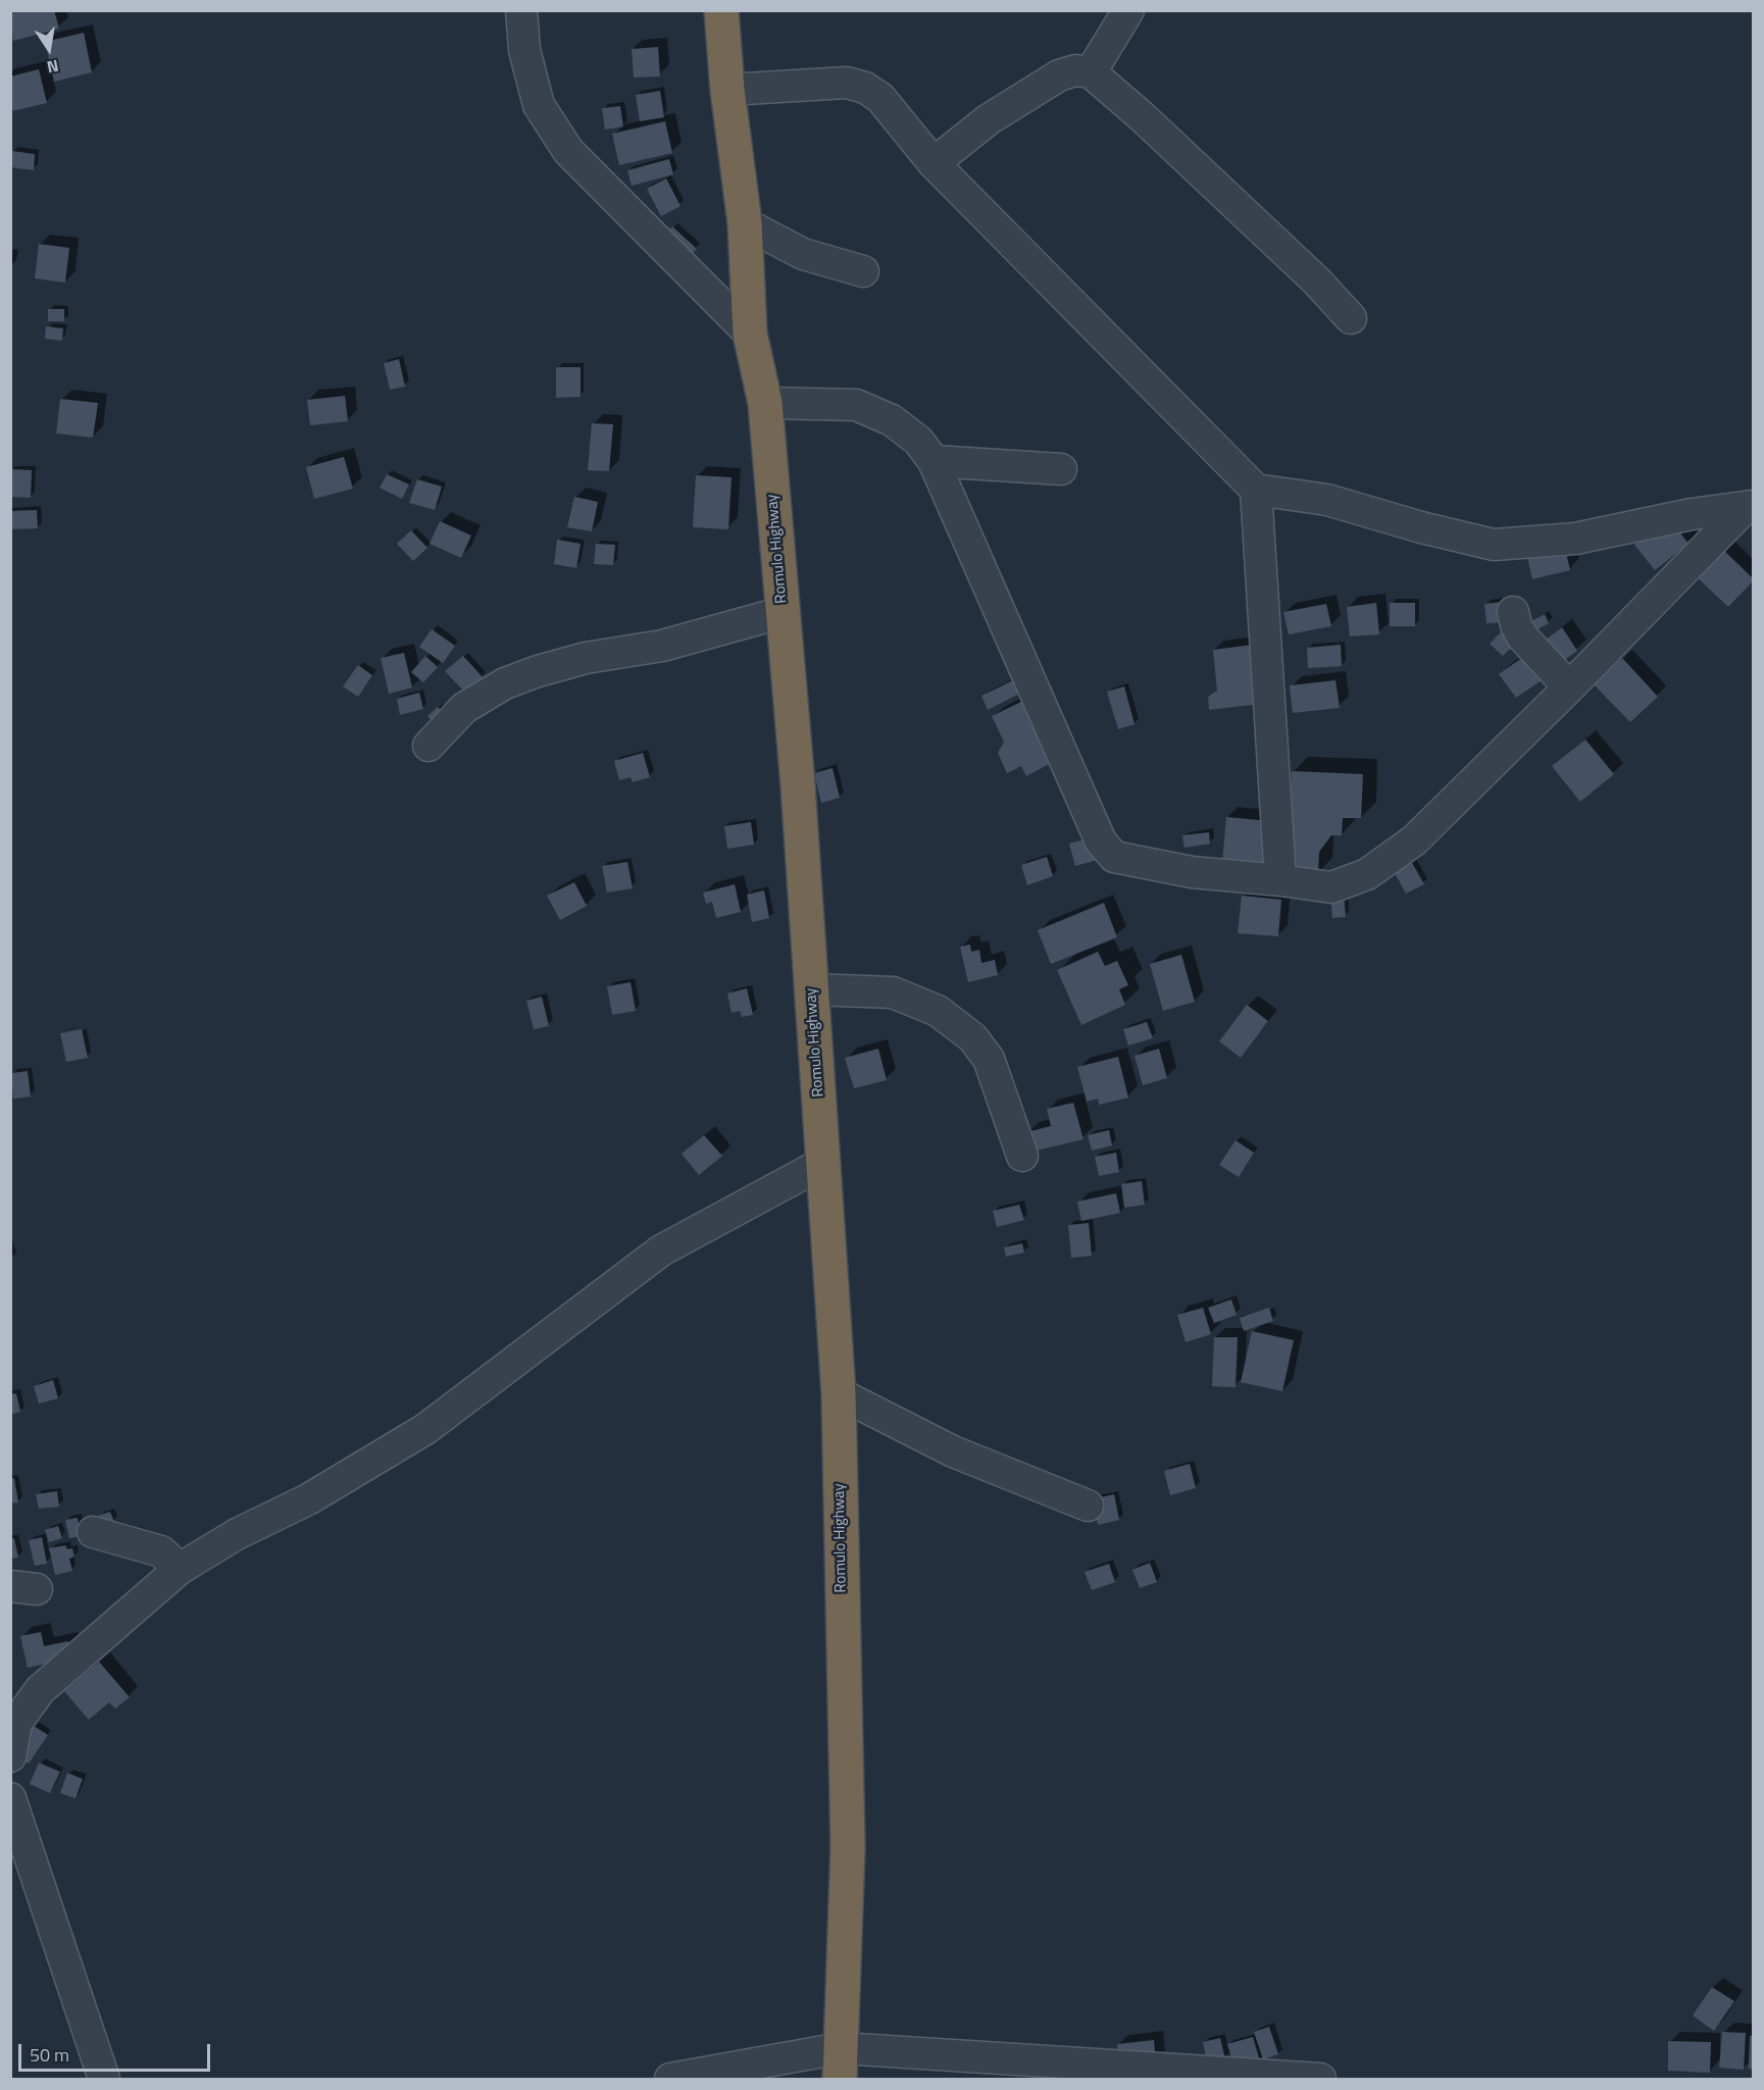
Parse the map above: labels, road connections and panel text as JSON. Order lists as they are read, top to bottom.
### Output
{
  "streets": {
    "highway": ["Romulo Highway"]
  },
  "scale_bar": "50 m",
  "north": "bottom"
}
